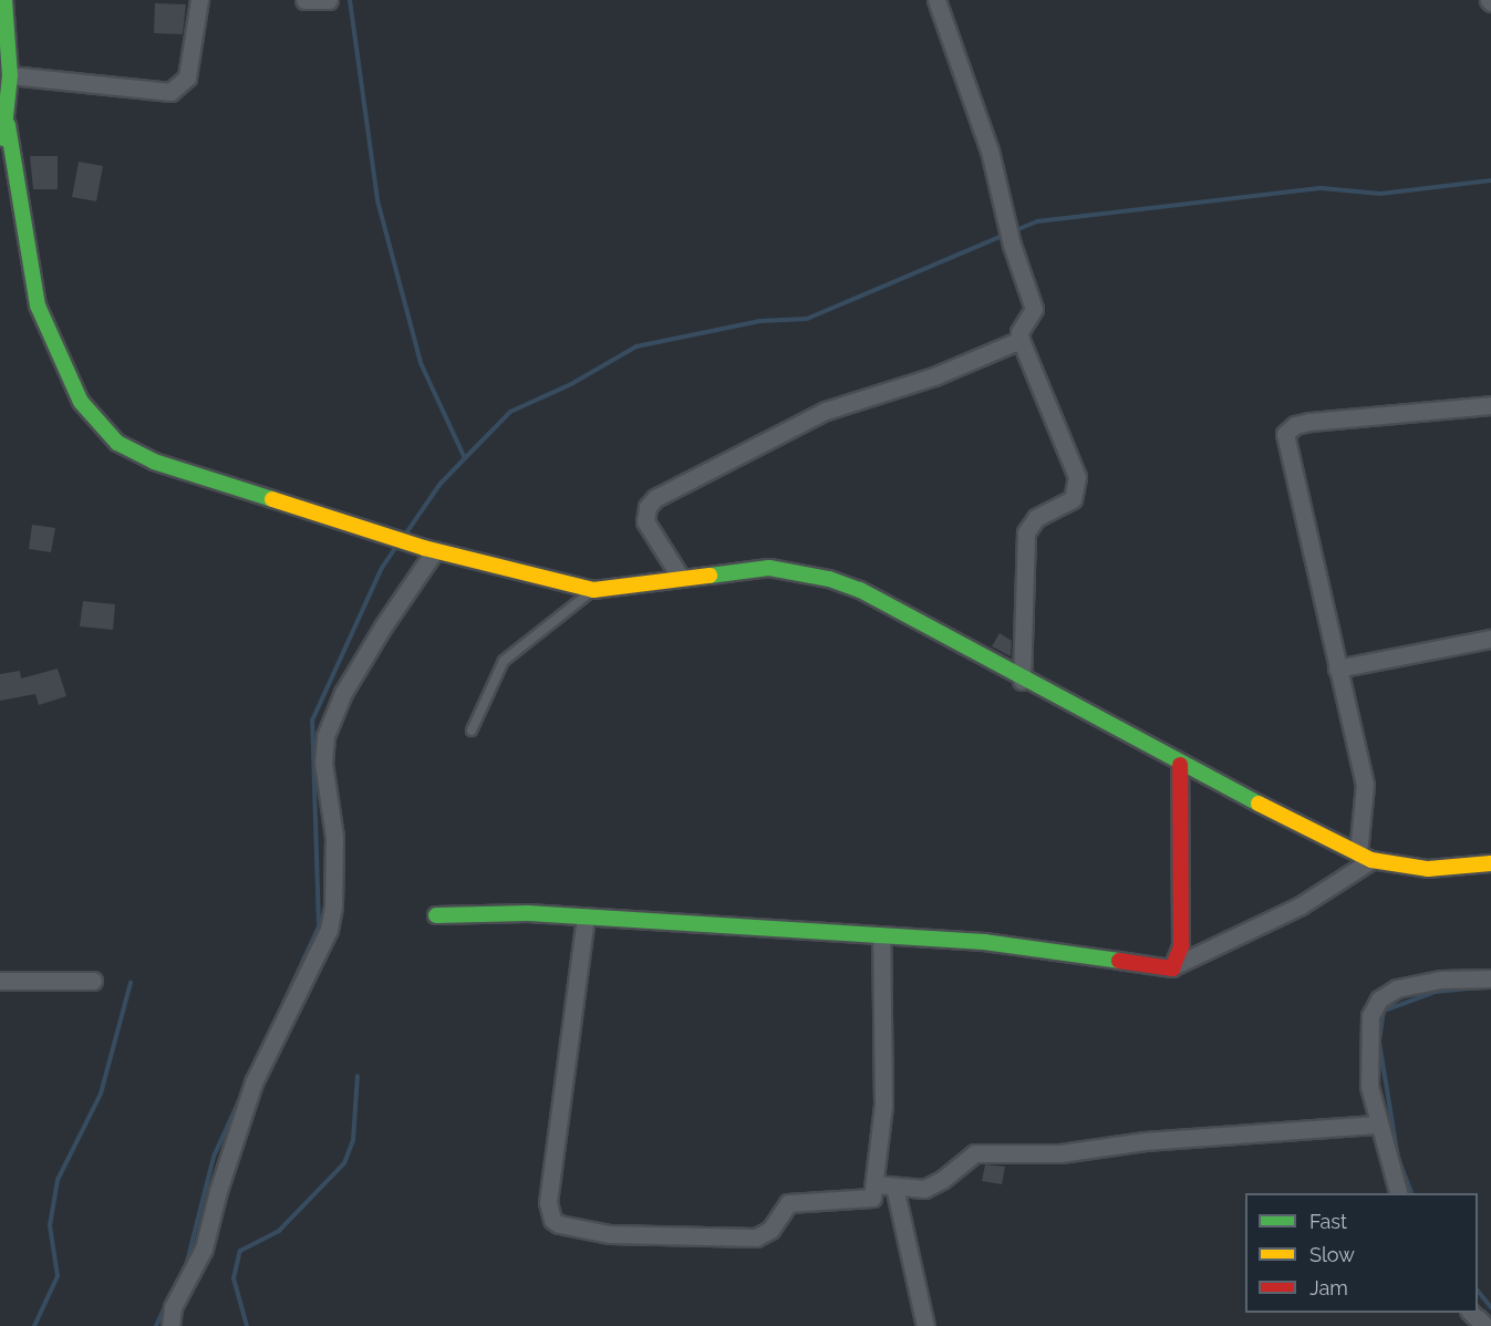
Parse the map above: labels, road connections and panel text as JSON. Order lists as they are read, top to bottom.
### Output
{
  "legend": ["Fast", "Slow", "Jam"]
}
